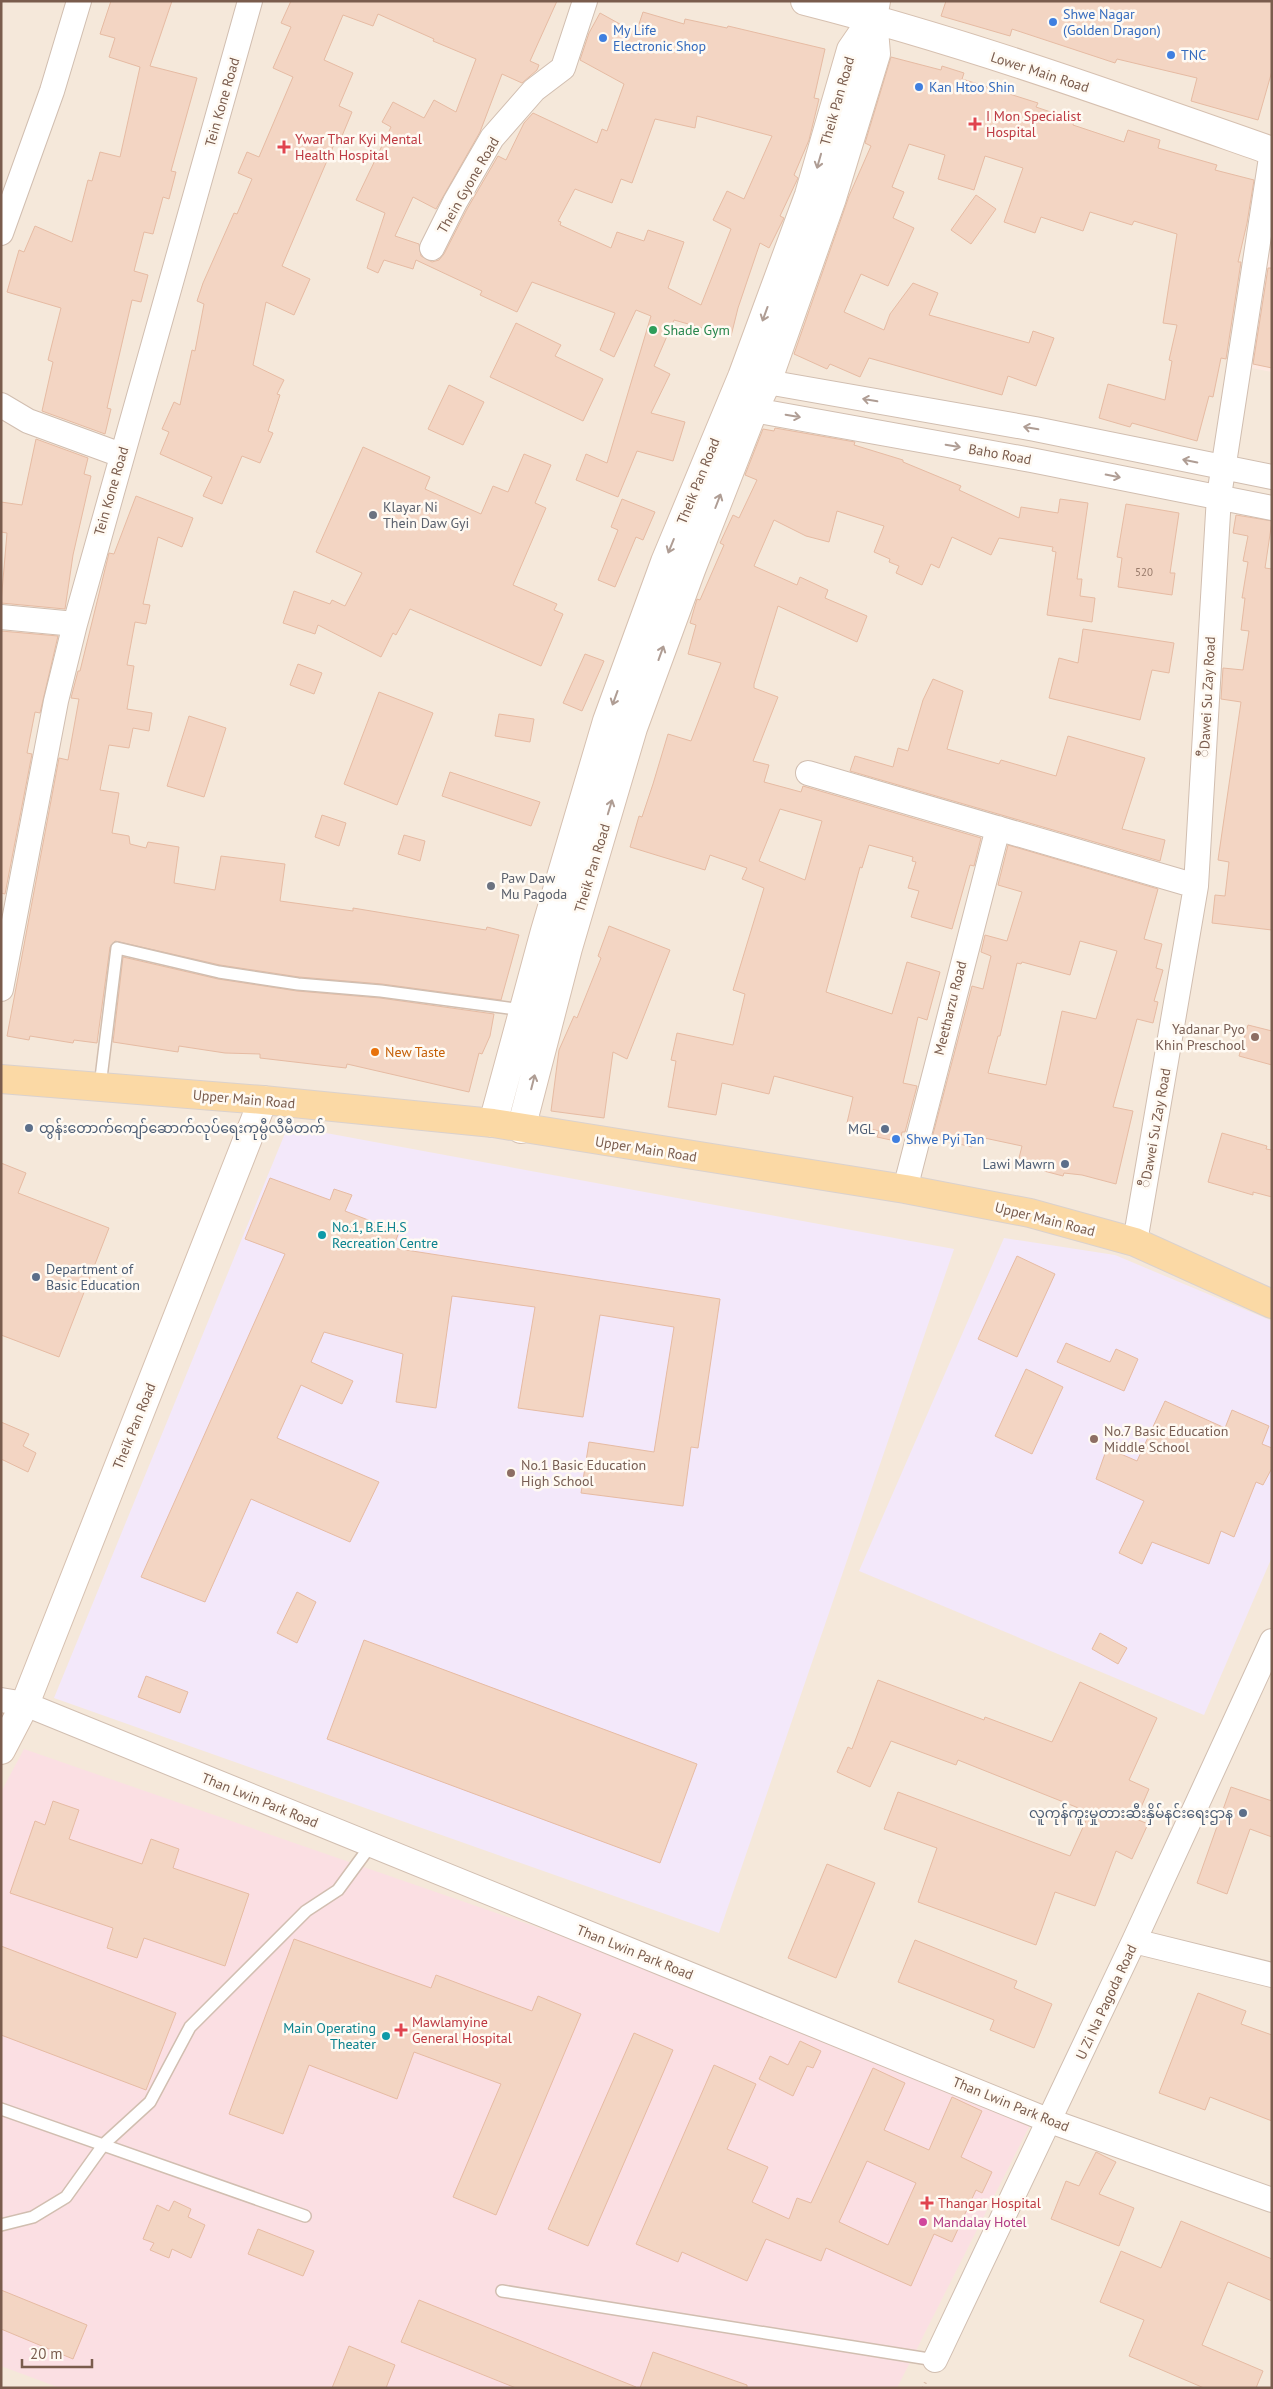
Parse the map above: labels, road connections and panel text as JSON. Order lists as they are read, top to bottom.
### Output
{
  "streets": {
    "main road": ["Upper Main Road"],
    "street": [
      "Lower Main Road",
      "Theik Pan Road",
      "Tein Kone Road",
      "Thein Gyone Road",
      "Baho Road",
      "ီDawei Su Zay Road",
      "Meetharzu Road",
      "Than Lwin Park Road",
      "U Zi Na Pagoda Road"
    ]
  },
  "crossings": [
    ["Lower Main Road", "Theik Pan Road"],
    ["Lower Main Road", "ီDawei Su Zay Road"],
    ["Theik Pan Road", "Baho Road"],
    ["Theik Pan Road", "Upper Main Road"],
    ["Theik Pan Road", "Than Lwin Park Road"],
    ["Baho Road", "ီDawei Su Zay Road"],
    ["ီDawei Su Zay Road", "Upper Main Road"],
    ["Meetharzu Road", "Upper Main Road"],
    ["Than Lwin Park Road", "U Zi Na Pagoda Road"]
  ],
  "places": {
    "other": [
      "Shwe Nagar (Golden Dragon)",
      "My Life Electronic Shop",
      "TNC",
      "Kan Htoo Shin",
      "Shade Gym",
      "Klayar Ni Thein Daw Gyi",
      "Paw Daw Mu Pagoda",
      "Yadanar Pyo Khin Preschool",
      "New Taste",
      "ထွန်းတောက်ကျော်ဆောက်လုပ်ရေးကုမ္ပီလီမီတက်",
      "MGL",
      "Shwe Pyi Tan",
      "Lawi Mawrn",
      "No.1, B.E.H.S Recreation Centre",
      "Department of Basic Education",
      "No.7 Basic Education Middle School",
      "No.1 Basic Education High School",
      "လူကုန်ကူးမှုတားဆီးနှိမ်နင်းရေးဌာန",
      "Main Operating Theater",
      "Mandalay Hotel"
    ],
    "health": [
      "I Mon Specialist Hospital",
      "Ywar Thar Kyi Mental Health Hospital",
      "Mawlamyine General Hospital",
      "Thangar Hospital"
    ]
  },
  "house_numbers": ["520"],
  "scale_bar": "20 m"
}
